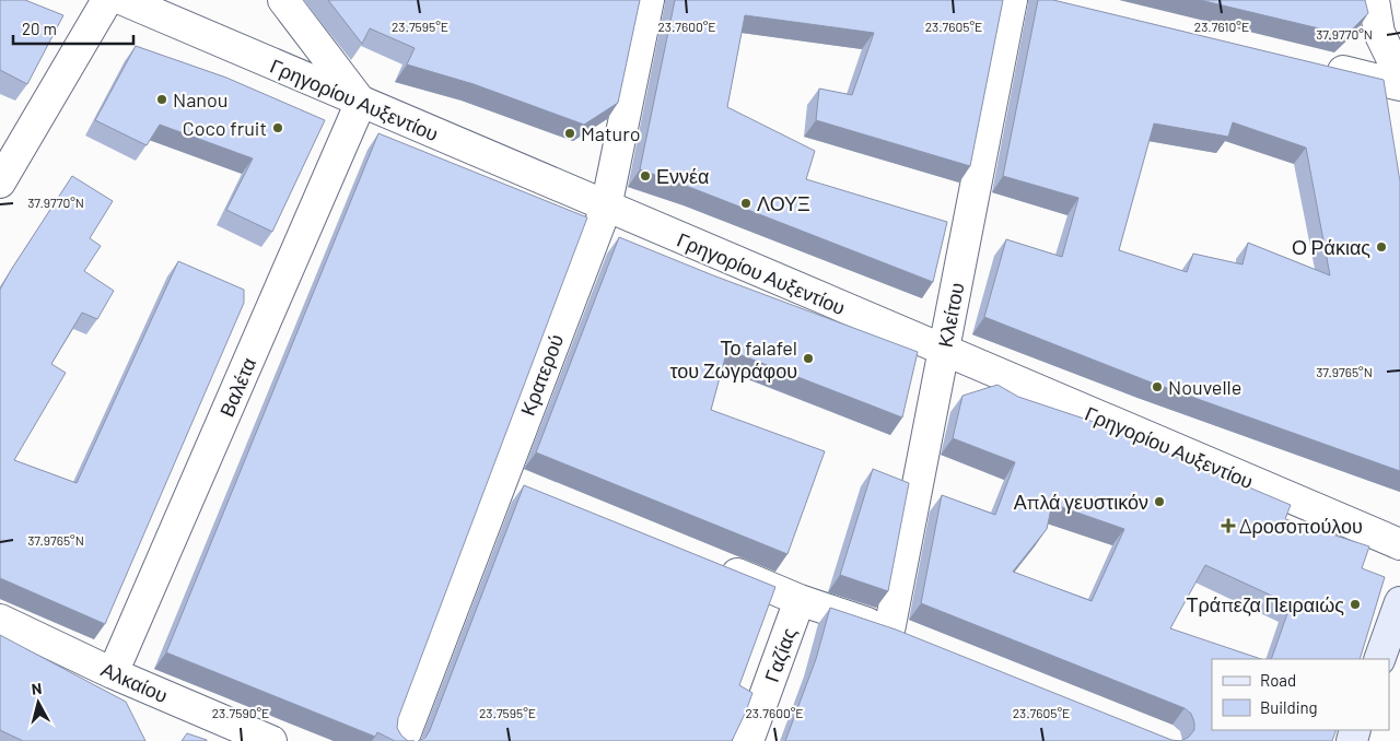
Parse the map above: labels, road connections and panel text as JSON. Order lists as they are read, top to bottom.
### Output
{
  "streets": {
    "street": [
      "Γρηγορίου Αυξεντίου",
      "Κλείτου",
      "Κρατερού",
      "Βαλέτα",
      "Γαζίας",
      "Αλκαίου"
    ]
  },
  "crossings": [
    ["Γρηγορίου Αυξεντίου", "Κλείτου"],
    ["Γρηγορίου Αυξεντίου", "Κρατερού"],
    ["Γρηγορίου Αυξεντίου", "Βαλέτα"],
    ["Βαλέτα", "Αλκαίου"]
  ],
  "places": {
    "other": [
      "Nanou",
      "Coco fruit",
      "Maturo",
      "Εννέα",
      "ΛΟΥΞ",
      "Ο Ράκιας",
      "Το falafel του Ζωγράφου",
      "Nouvelle",
      "Απλά γευστικόν",
      "Τράπεζα Πειραιώς"
    ],
    "health": ["Δροσοπούλου"]
  },
  "legend": ["Road", "Building"],
  "scale_bar": "20 m",
  "north": "top",
  "coordinates": [
    "23.7595°E",
    "23.7600°E",
    "23.7605°E",
    "23.7610°E",
    "37.9770°N",
    "37.9765°N",
    "23.7590°E"
  ]
}
